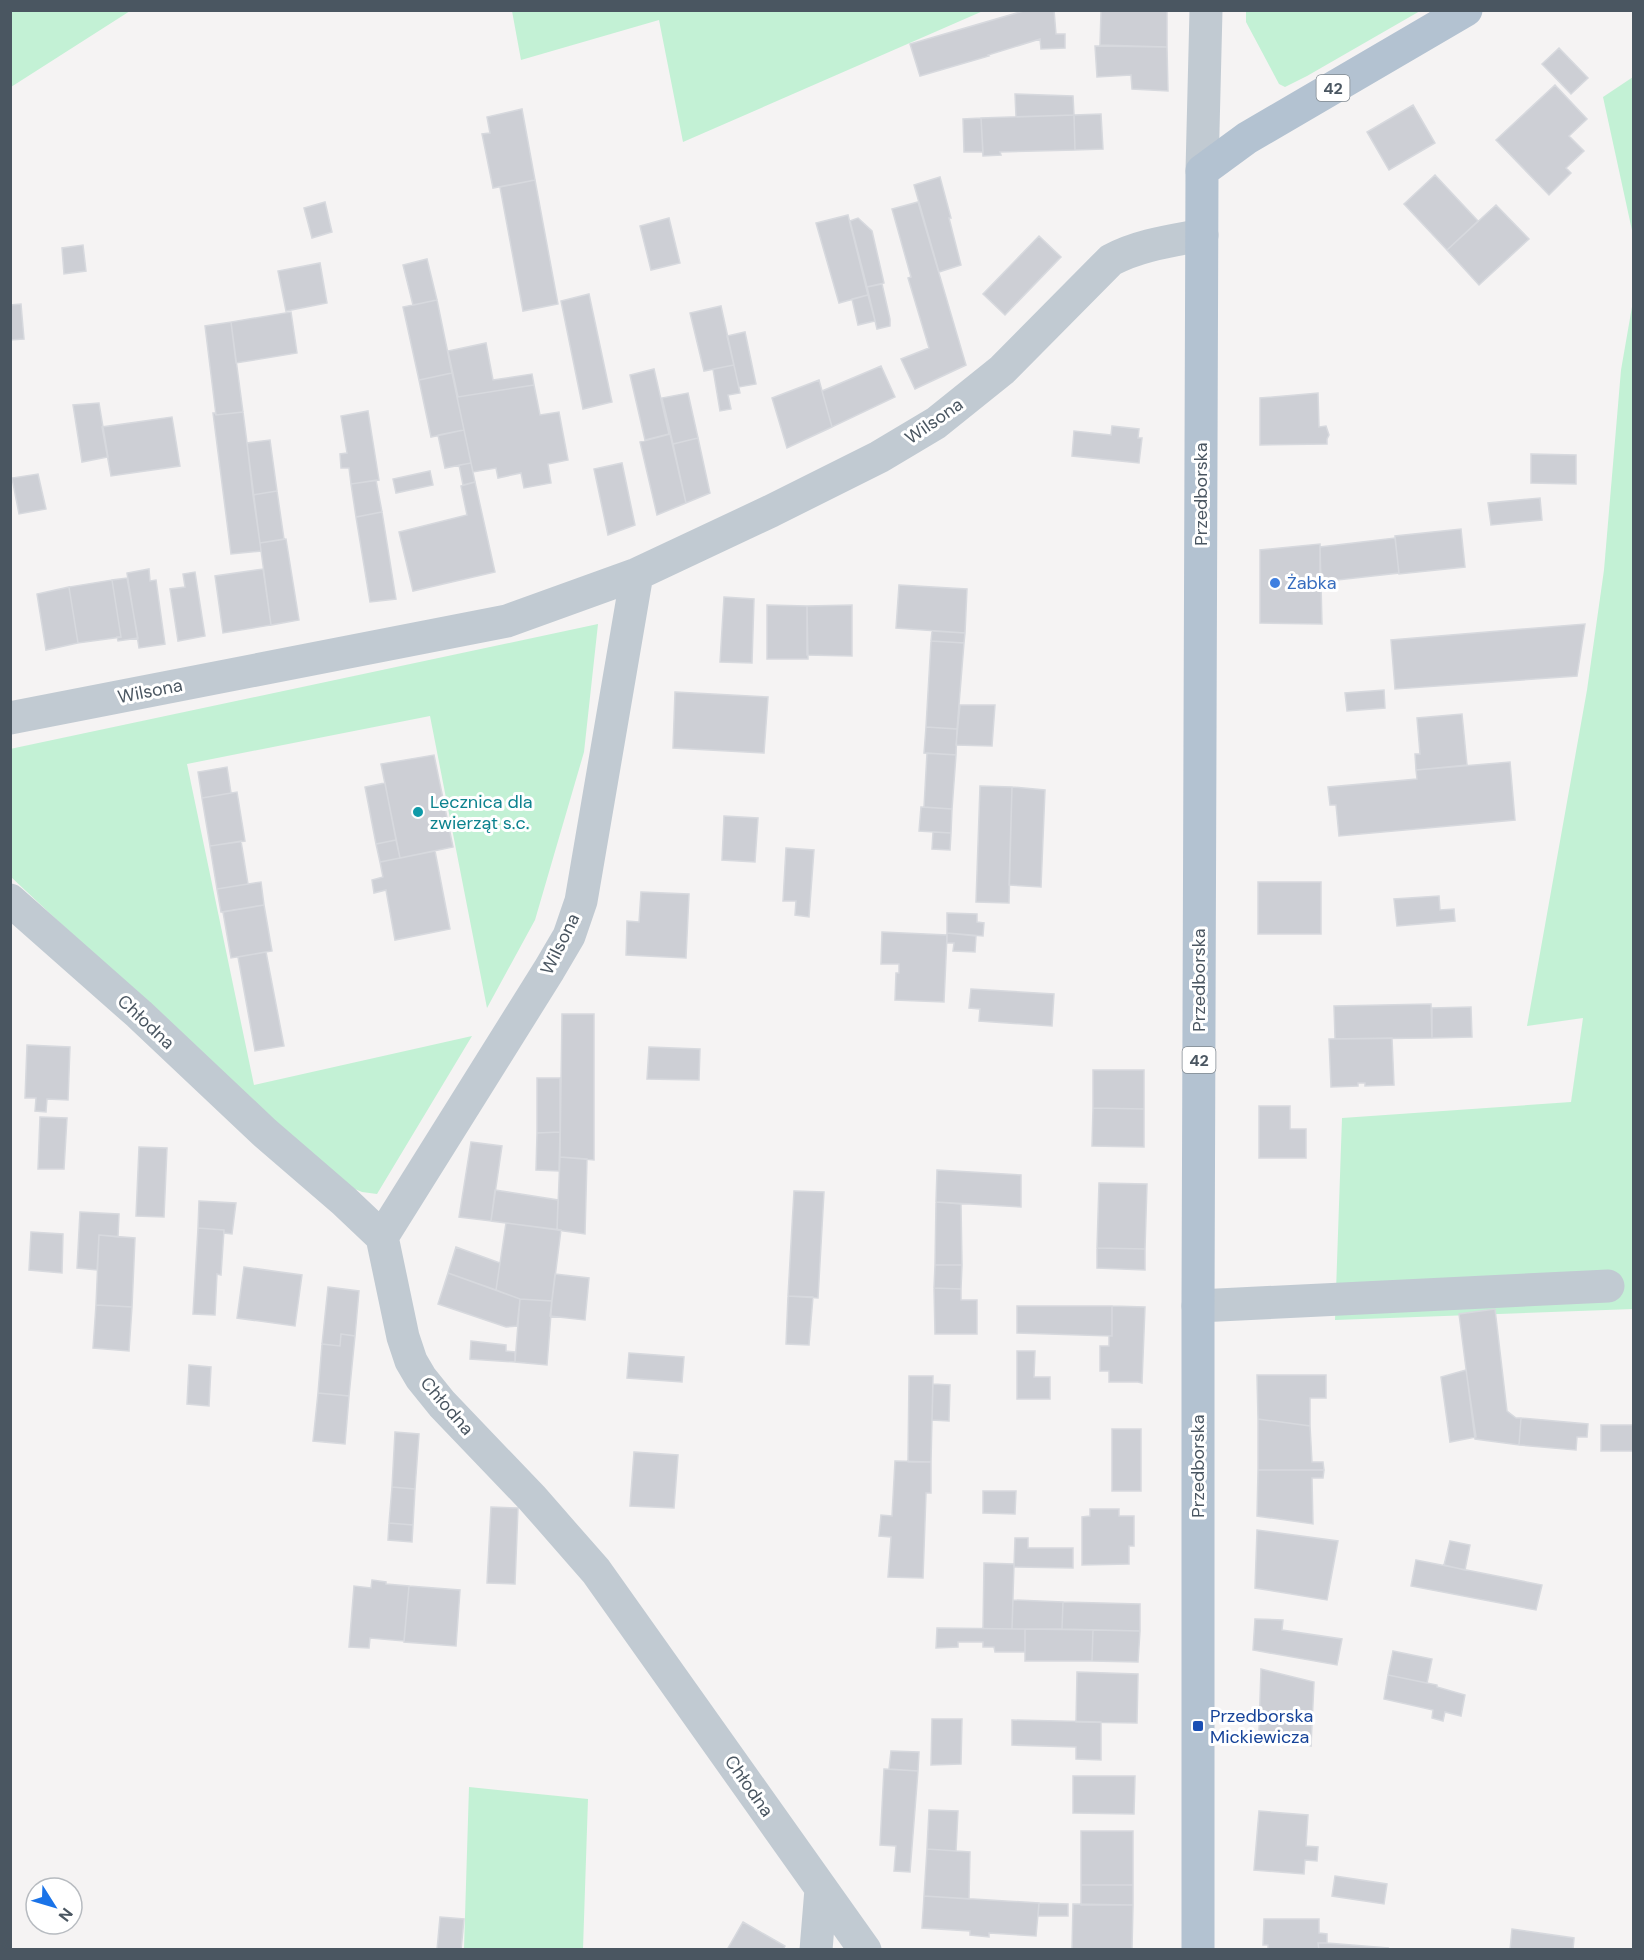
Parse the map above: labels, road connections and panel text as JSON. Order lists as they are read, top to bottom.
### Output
{
  "streets": {
    "main road": ["42", "Przedborska"],
    "street": ["Wilsona", "Chłodna"]
  },
  "crossings": [
    ["42", "Przedborska"],
    ["Wilsona", "Przedborska"],
    ["Wilsona", "Chłodna"]
  ],
  "places": {
    "other": ["Żabka", "Lecznica dla zwierząt s.c."],
    "transit": ["Przedborska Mickiewicza"]
  },
  "north": "bottom right"
}
